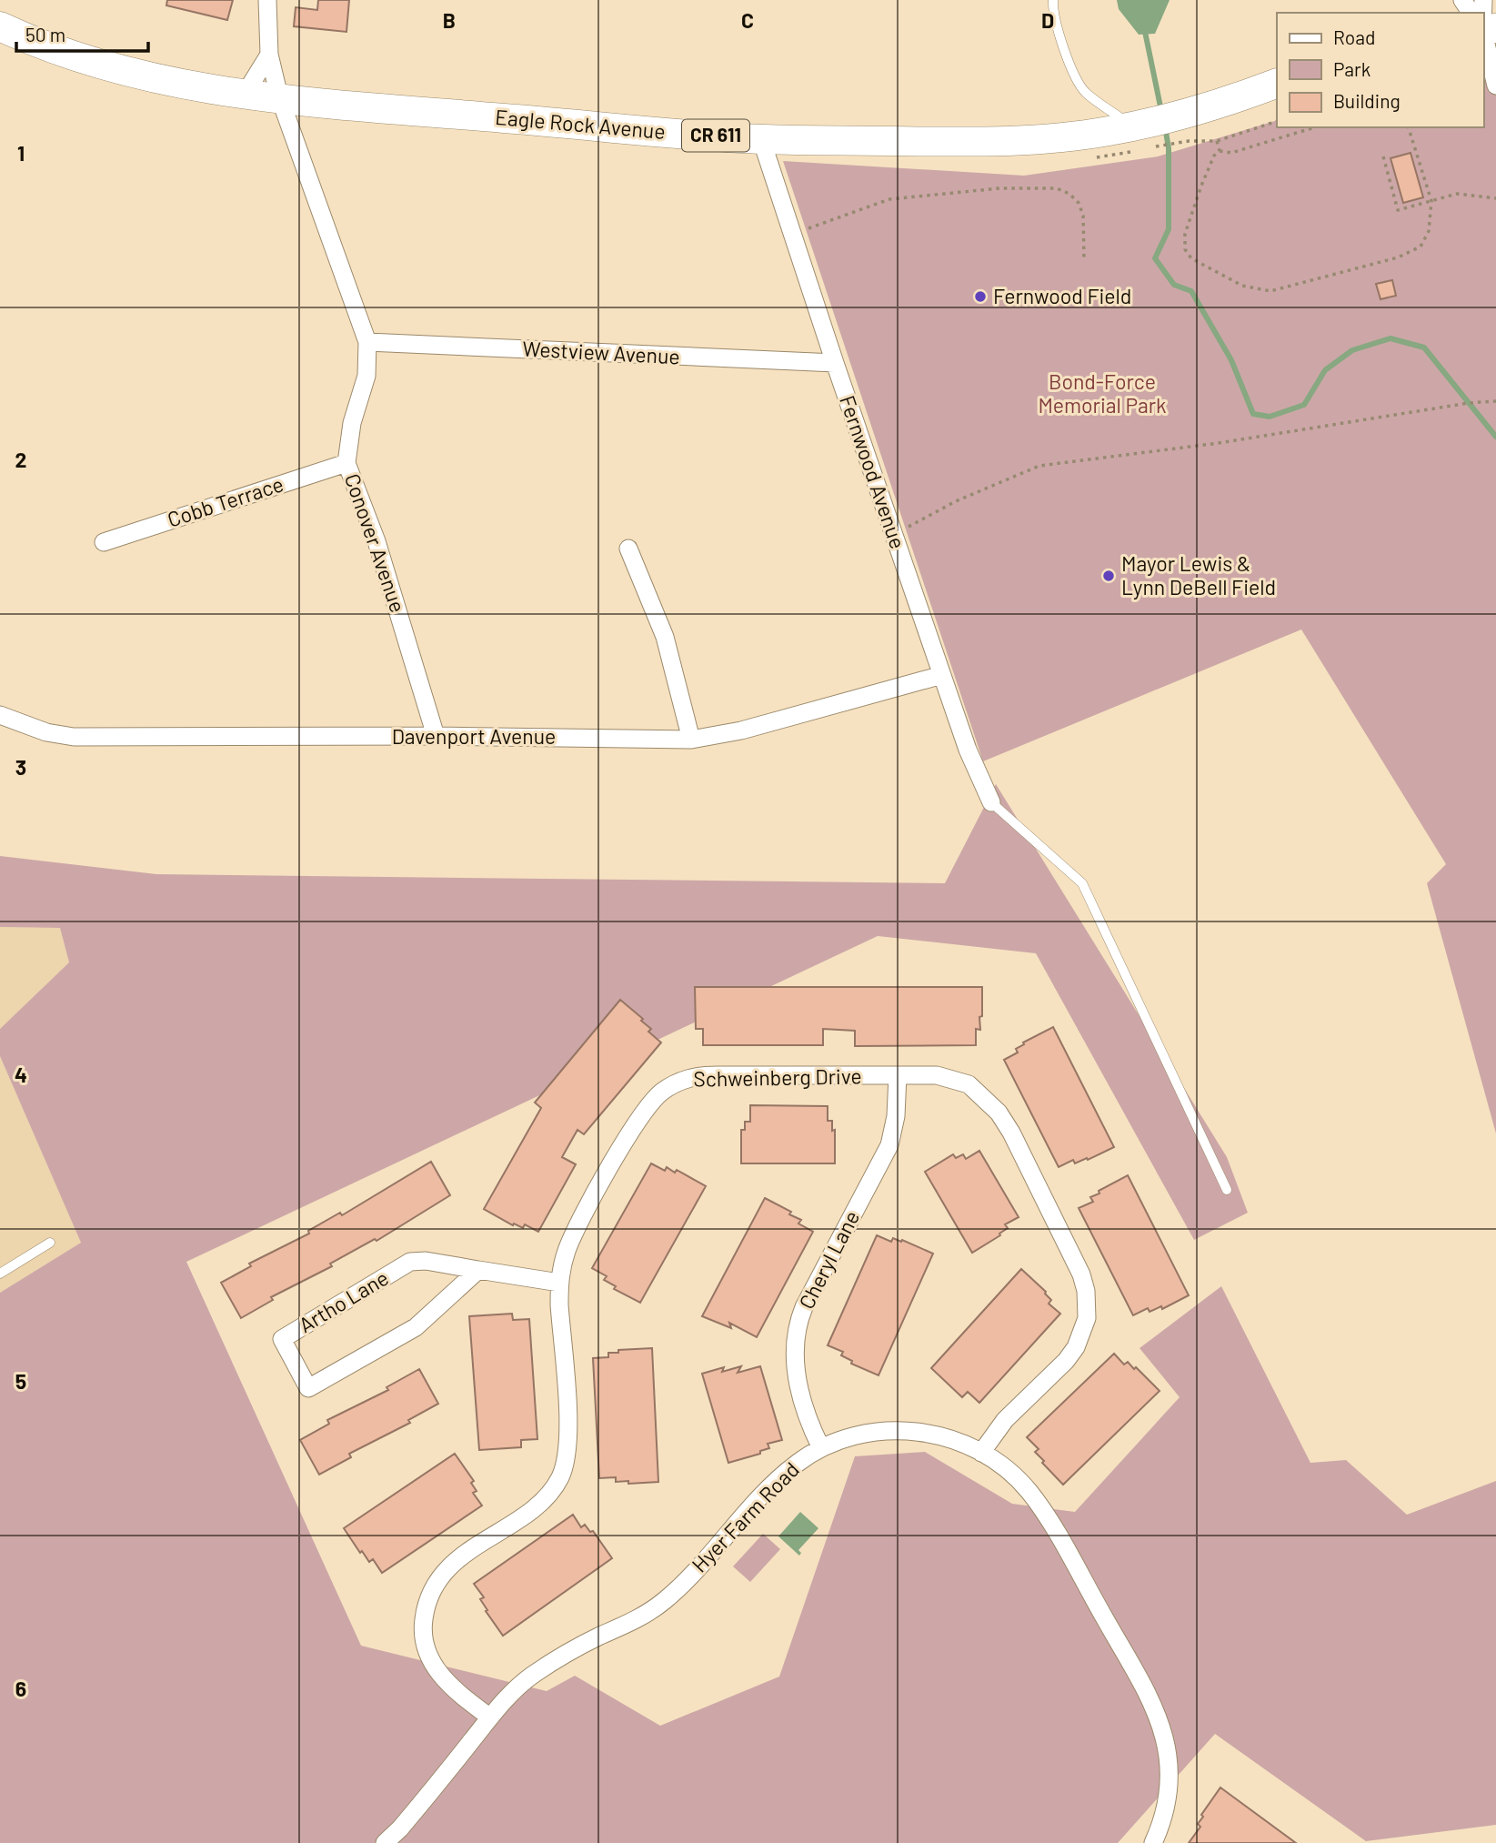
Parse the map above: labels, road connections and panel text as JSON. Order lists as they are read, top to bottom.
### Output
{
  "streets": {
    "main road": ["Eagle Rock Avenue", "CR 611"],
    "street": [
      "Westview Avenue",
      "Fernwood Avenue",
      "Cobb Terrace",
      "Conover Avenue",
      "Davenport Avenue",
      "Schweinberg Drive",
      "Cheryl Lane",
      "Artho Lane",
      "Hyer Farm Road"
    ]
  },
  "crossings": [
    ["Eagle Rock Avenue", "Fernwood Avenue"],
    ["Eagle Rock Avenue", "Conover Avenue"],
    ["Westview Avenue", "Fernwood Avenue"],
    ["Westview Avenue", "Conover Avenue"],
    ["Fernwood Avenue", "Davenport Avenue"],
    ["Cobb Terrace", "Conover Avenue"],
    ["Conover Avenue", "Davenport Avenue"],
    ["Schweinberg Drive", "Cheryl Lane"],
    ["Schweinberg Drive", "Artho Lane"],
    ["Schweinberg Drive", "Hyer Farm Road"],
    ["Cheryl Lane", "Hyer Farm Road"]
  ],
  "parks": ["Bond-Force Memorial Park"],
  "places": ["Fernwood Field", "Mayor Lewis & Lynn DeBell Field"],
  "legend": ["Road", "Park", "Building"],
  "scale_bar": "50 m",
  "grid": {
    "columns": ["B", "C", "D"],
    "rows": [
      "1",
      "2",
      "3",
      "4",
      "5",
      "6"
    ]
  }
}
